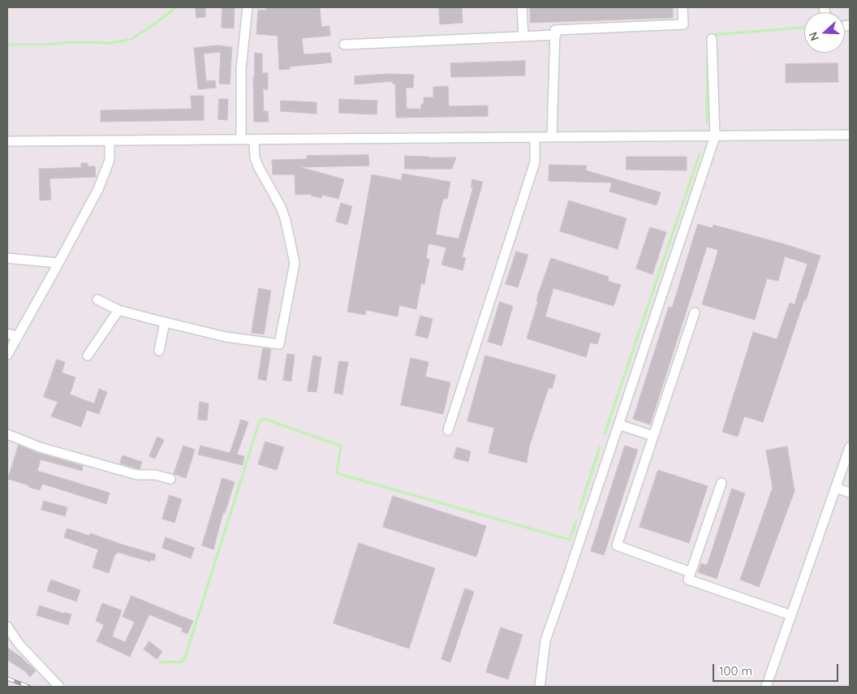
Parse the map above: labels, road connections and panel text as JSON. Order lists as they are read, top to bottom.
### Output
{
  "scale_bar": "100 m",
  "north": "left"
}
